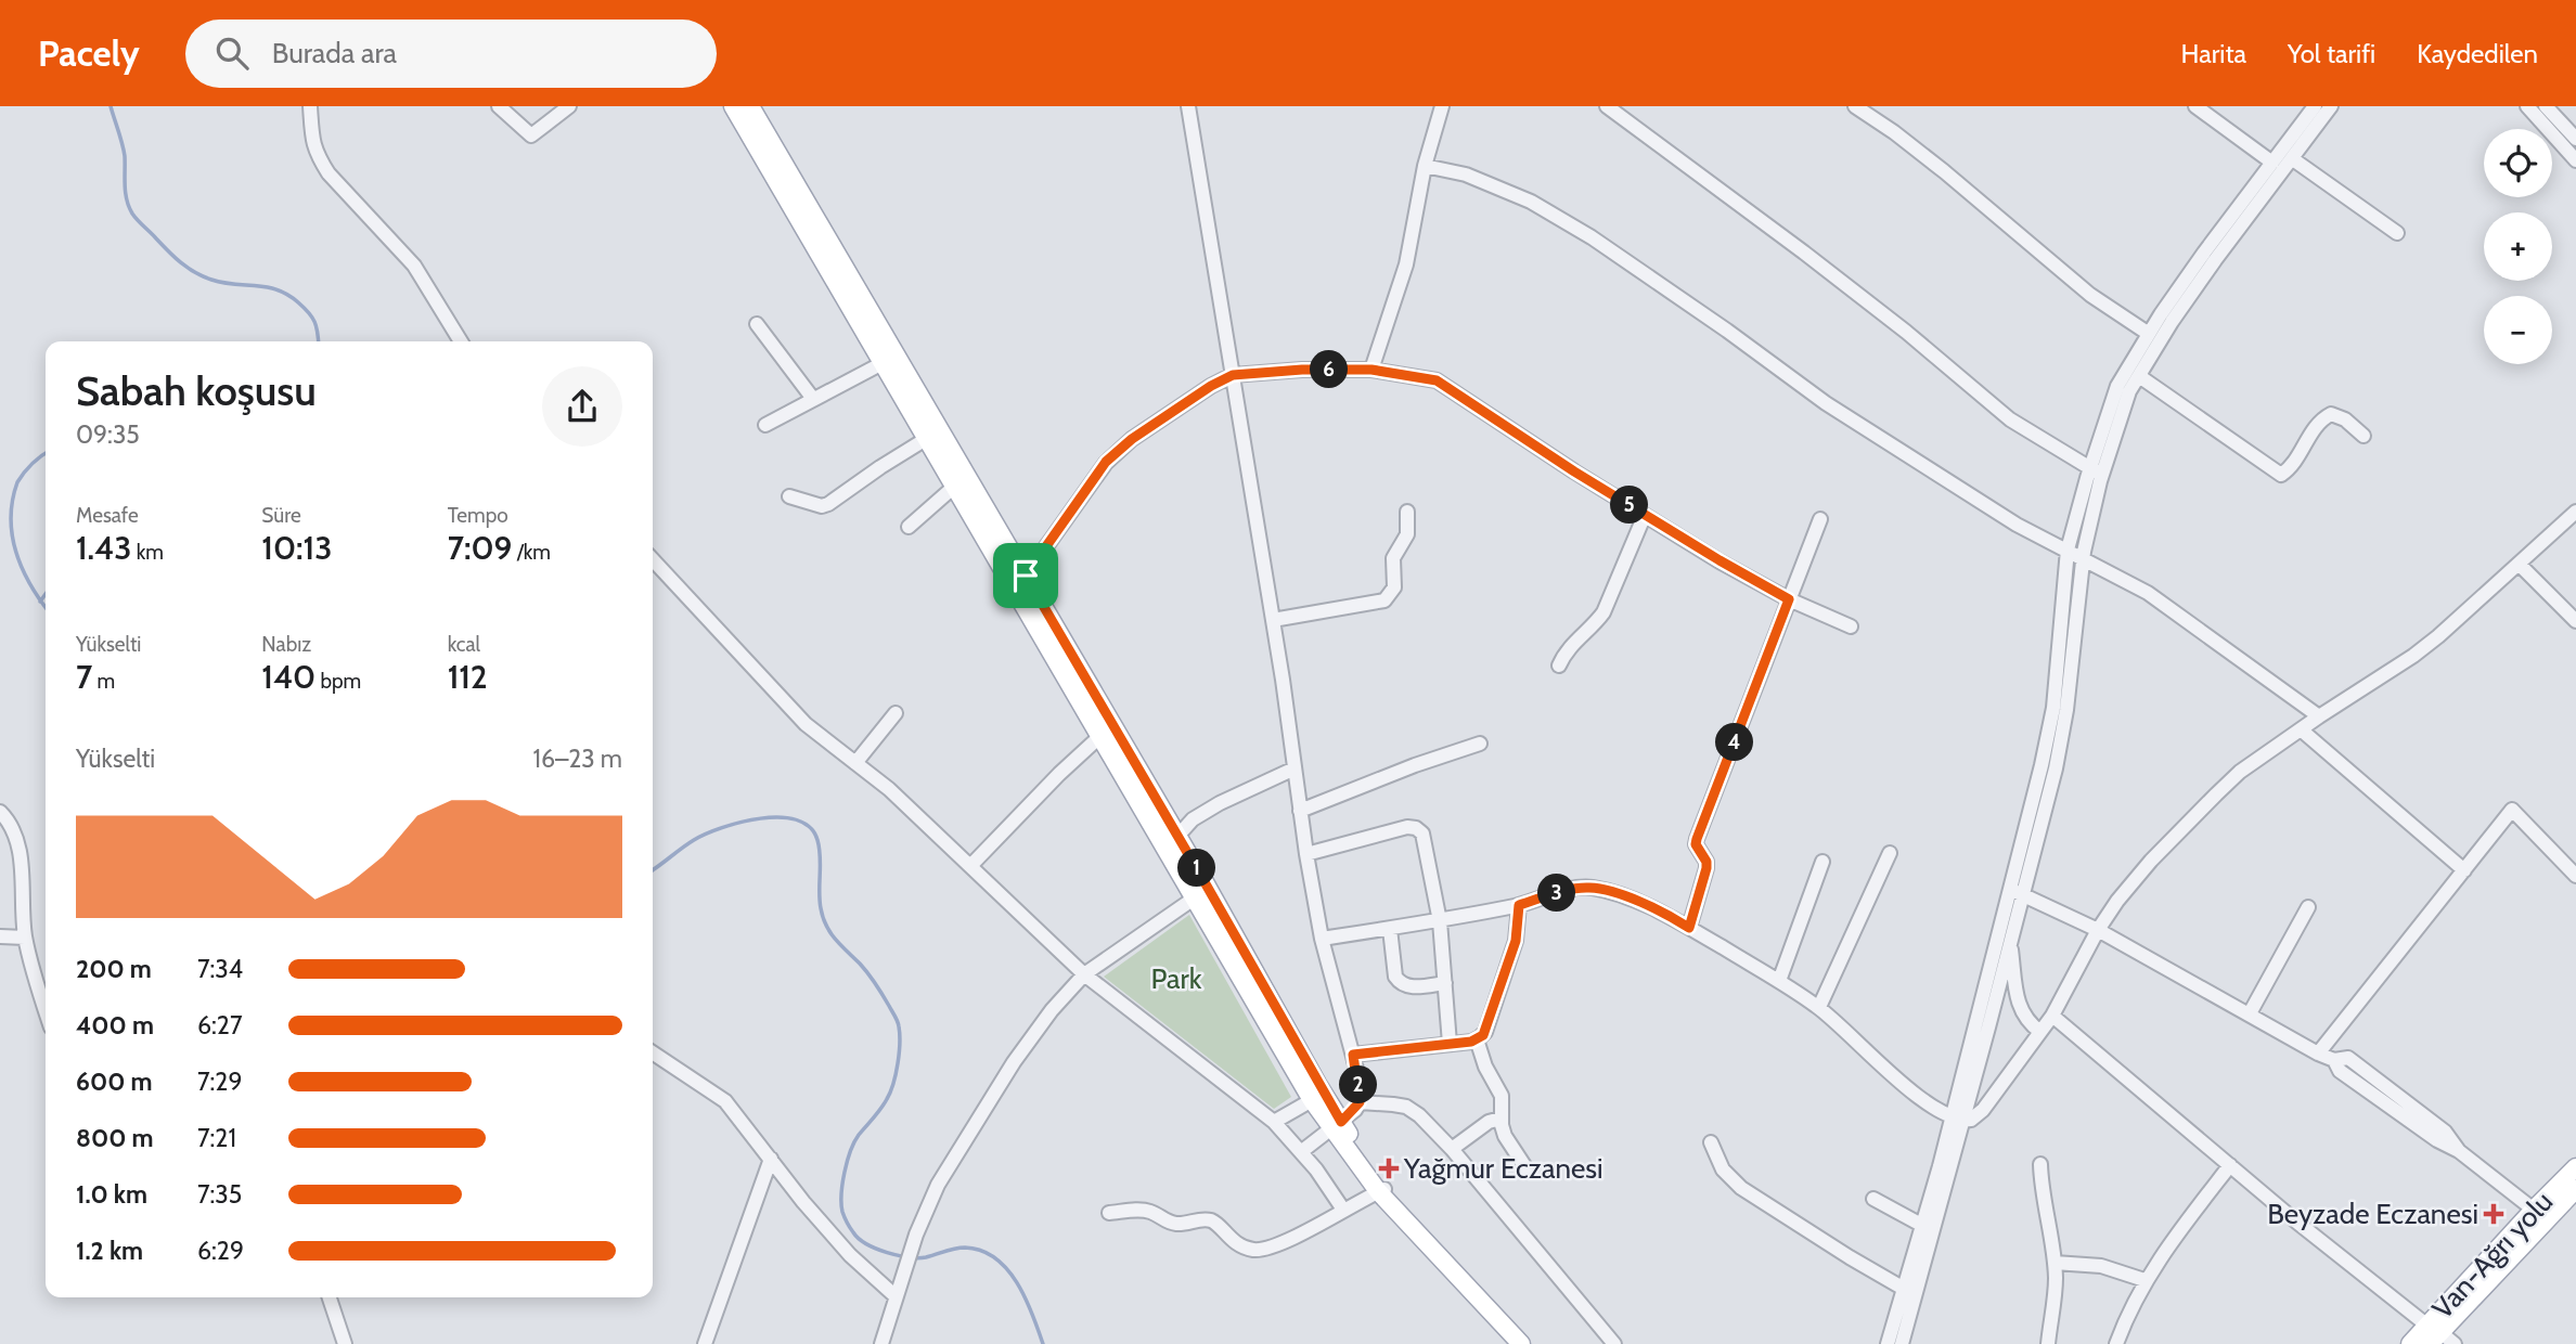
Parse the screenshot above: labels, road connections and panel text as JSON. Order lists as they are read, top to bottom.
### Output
{
  "streets": {
    "main road": ["Van-Ağrı yolu"]
  },
  "parks": ["Park"],
  "places": {
    "health": ["Yağmur Eczanesi", "Beyzade Eczanesi"]
  },
  "page": {
    "header": "Pacely",
    "search": "Burada ara",
    "nav": ["Harita", "Yol tarifi", "Kaydedilen"],
    "map_buttons": ["+", "−"],
    "heading": ["Sabah koşusu", "09:35"],
    "pins": [
      "6",
      "5",
      "4",
      "1",
      "3",
      "2"
    ],
    "stats": [
      ["Mesafe", "1.43 km"],
      ["Süre", "10:13"],
      ["Tempo", "7:09 /km"],
      ["Yükselti", "7 m"],
      ["Nabız", "140 bpm"],
      ["kcal", "112"]
    ],
    "chart": ["Yükselti", "16–23 m"],
    "list": [
      {
        "name": "200 m",
        "note": "7:34"
      },
      {
        "name": "400 m",
        "note": "6:27"
      },
      {
        "name": "600 m",
        "note": "7:29"
      },
      {
        "name": "800 m",
        "note": "7:21"
      },
      {
        "name": "1.0 km",
        "note": "7:35"
      },
      {
        "name": "1.2 km",
        "note": "6:29"
      }
    ]
  }
}
